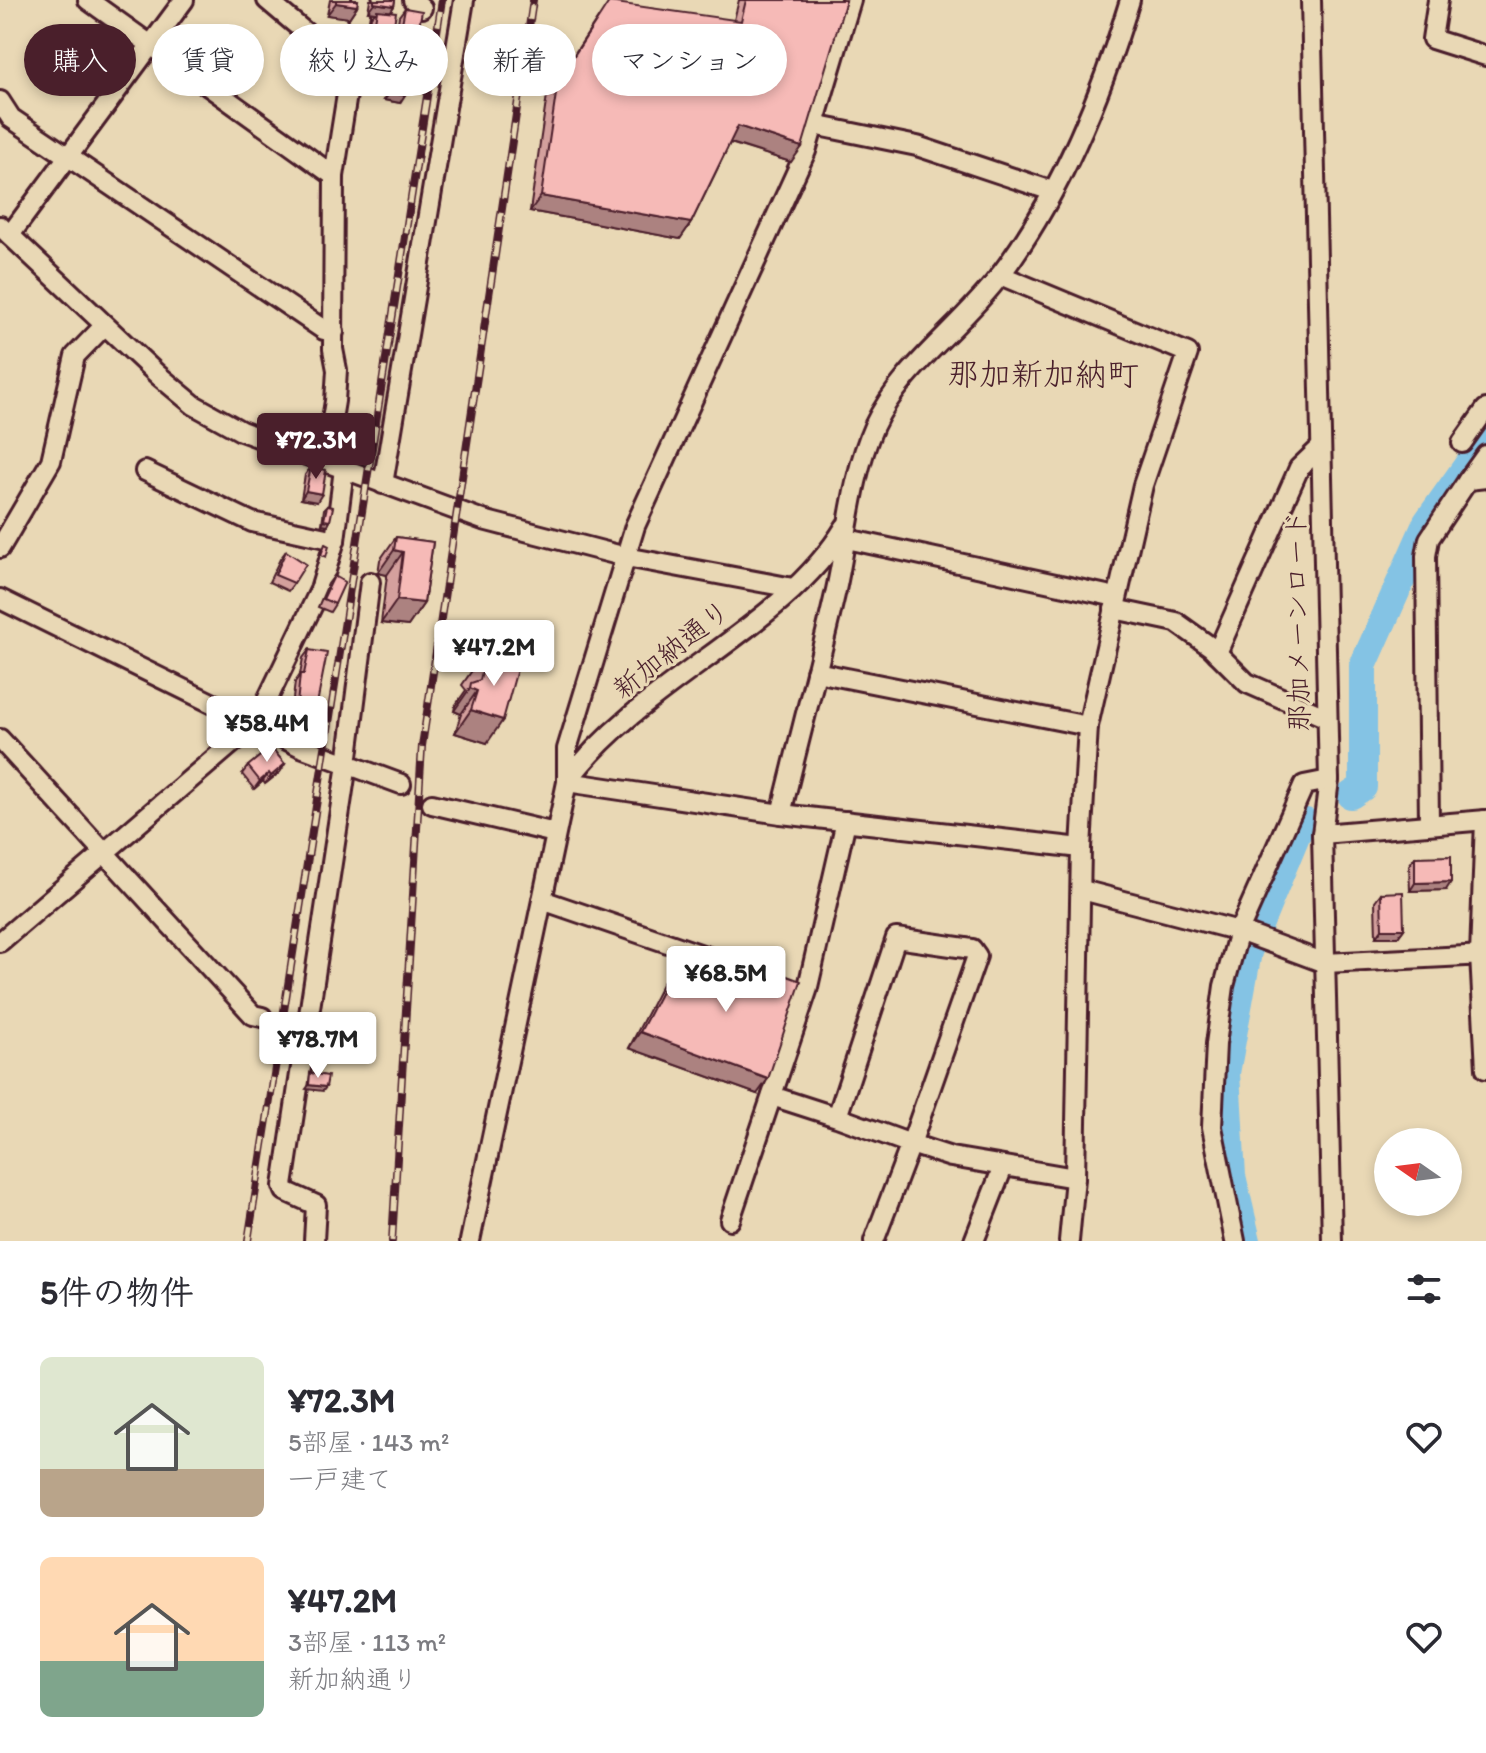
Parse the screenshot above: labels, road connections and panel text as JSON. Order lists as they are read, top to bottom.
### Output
{
  "streets": {
    "street": ["那加メーンロード", "新加納通り"]
  },
  "districts": ["那加新加納町"],
  "north": "left",
  "page": {
    "chip": [
      "購入",
      "賃貸",
      "絞り込み",
      "新着",
      "マンション"
    ],
    "price": [
      "¥72.3M",
      "¥47.2M",
      "¥58.4M",
      "¥68.5M",
      "¥78.7M"
    ],
    "heading": "5件の物件",
    "list": [
      {
        "name": "¥72.3M",
        "note": "5部屋 · 143 m² · 一戸建て"
      },
      {
        "name": "¥47.2M",
        "note": "3部屋 · 113 m² · 新加納通り"
      }
    ]
  }
}
